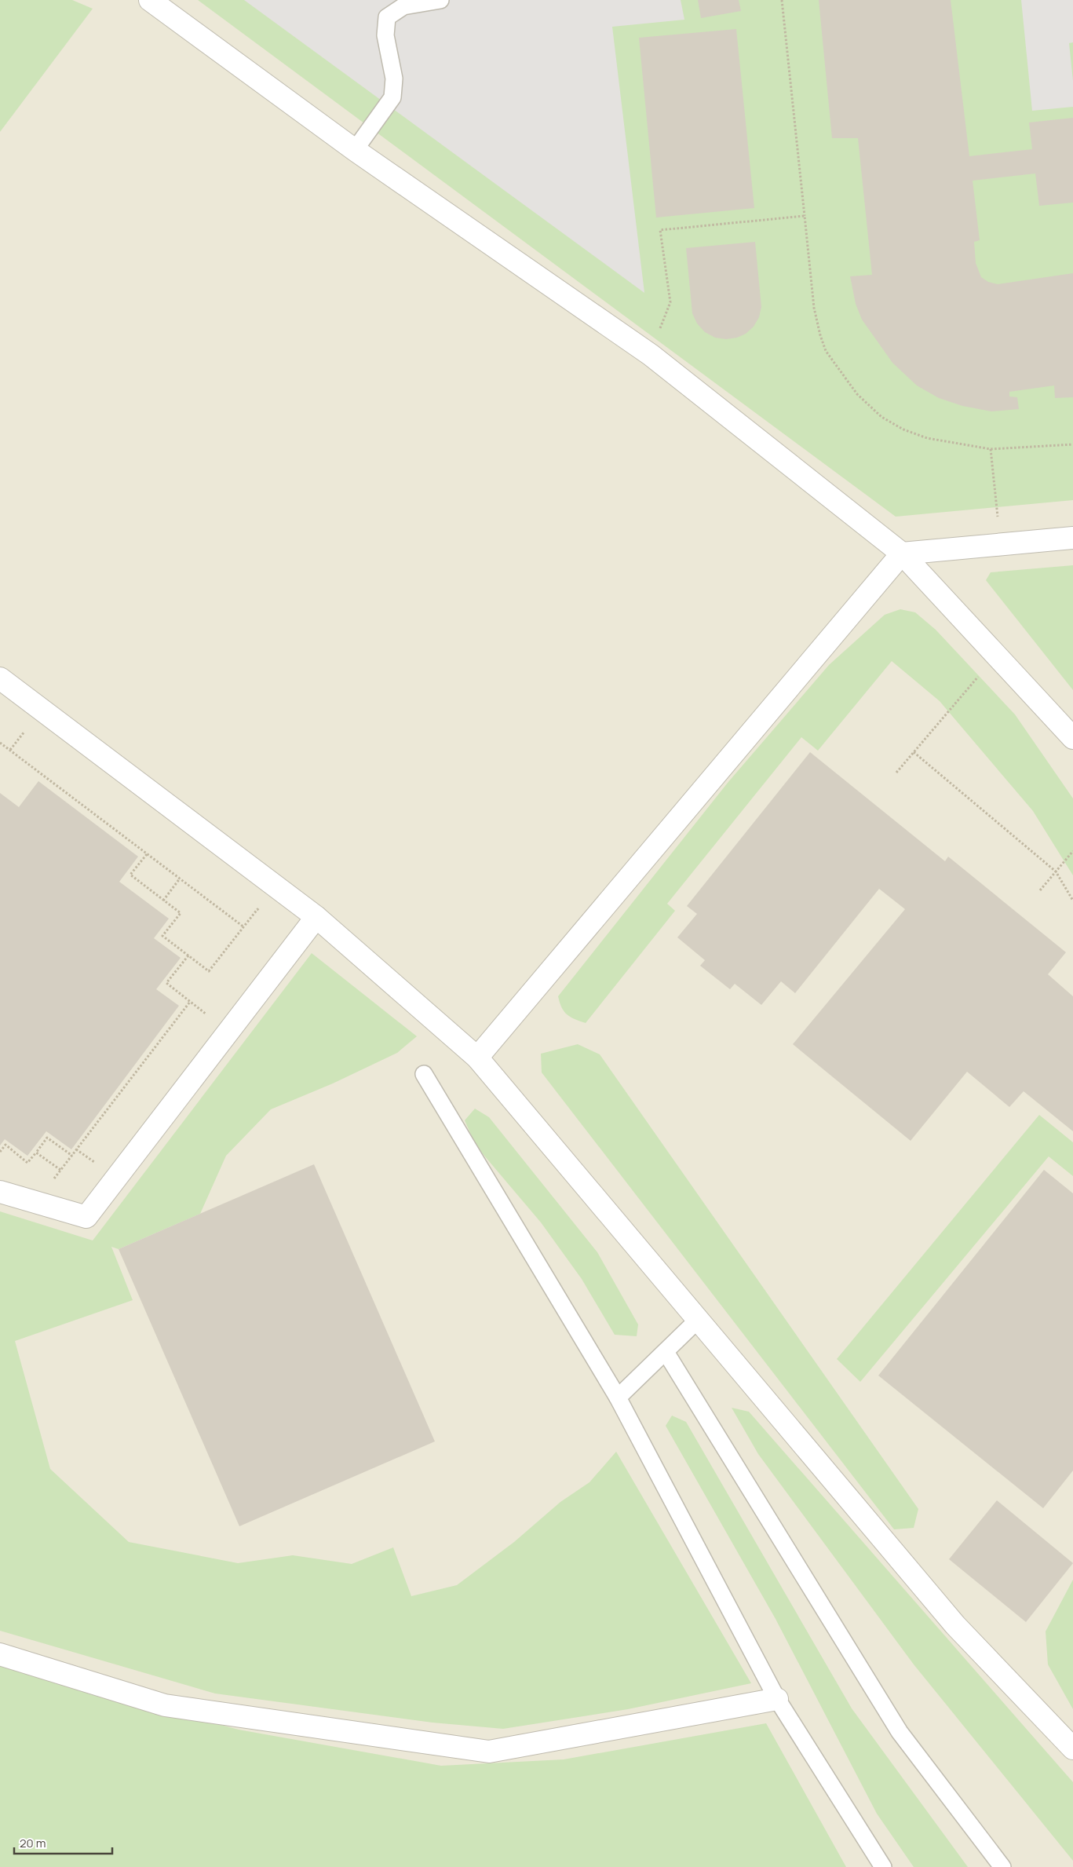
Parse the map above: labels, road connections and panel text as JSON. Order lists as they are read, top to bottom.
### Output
{
  "scale_bar": "20 m"
}
